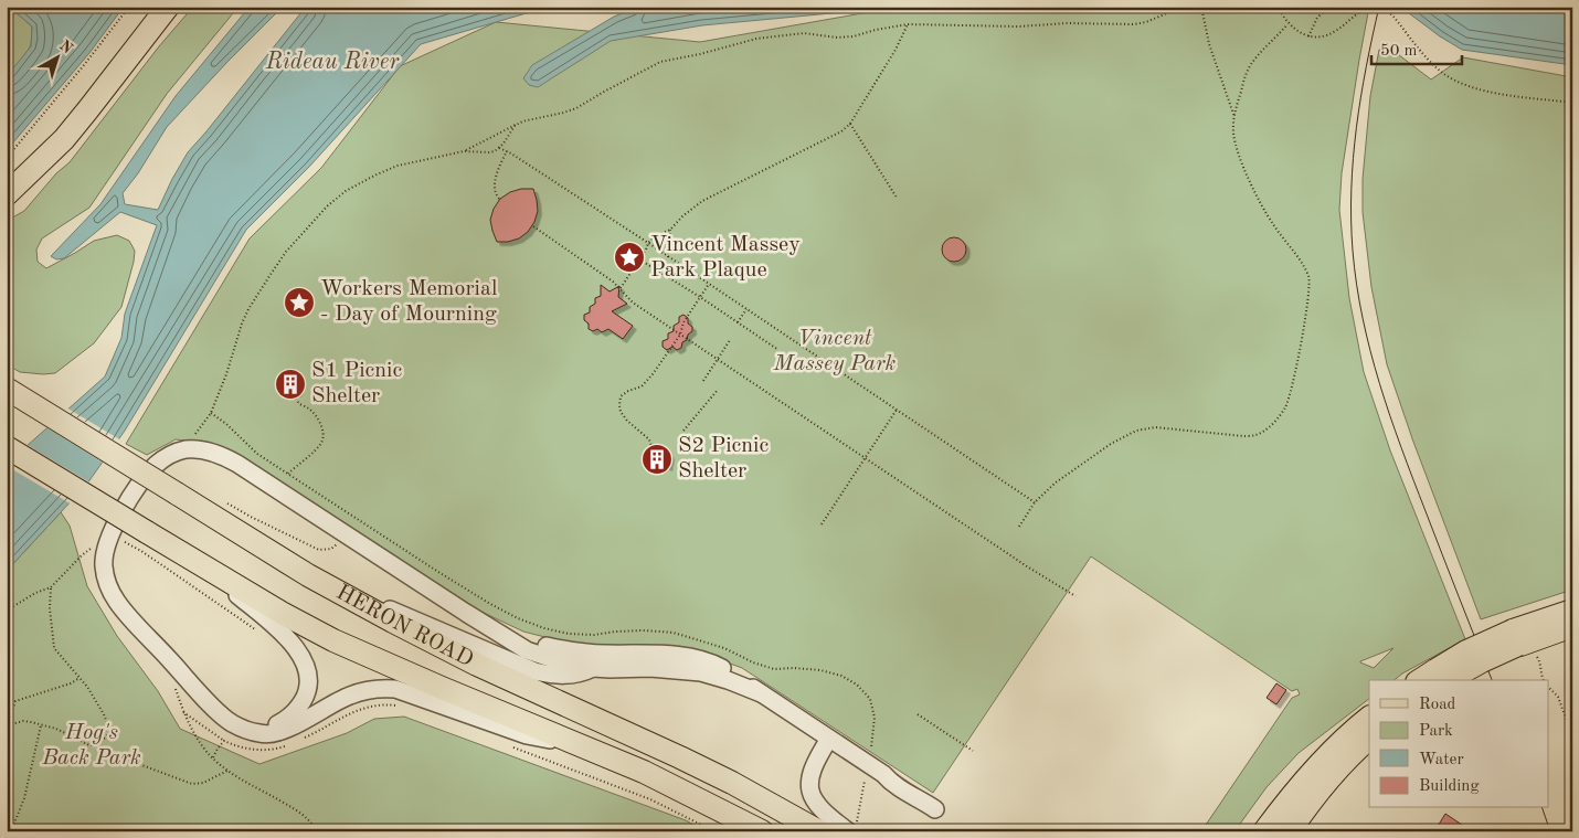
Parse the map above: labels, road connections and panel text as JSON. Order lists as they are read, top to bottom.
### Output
{
  "streets": {
    "main road": ["HERON ROAD"]
  },
  "water": ["Rideau River"],
  "parks": ["Vincent Massey Park", "Hog's Back Park"],
  "places": {
    "place": ["Vincent Massey Park Plaque", "Workers Memorial - Day of Mourning"],
    "building": ["S1 Picnic Shelter", "S2 Picnic Shelter"]
  },
  "legend": [
    "Road",
    "Park",
    "Water",
    "Building"
  ],
  "scale_bar": "50 m",
  "north": "top right"
}
